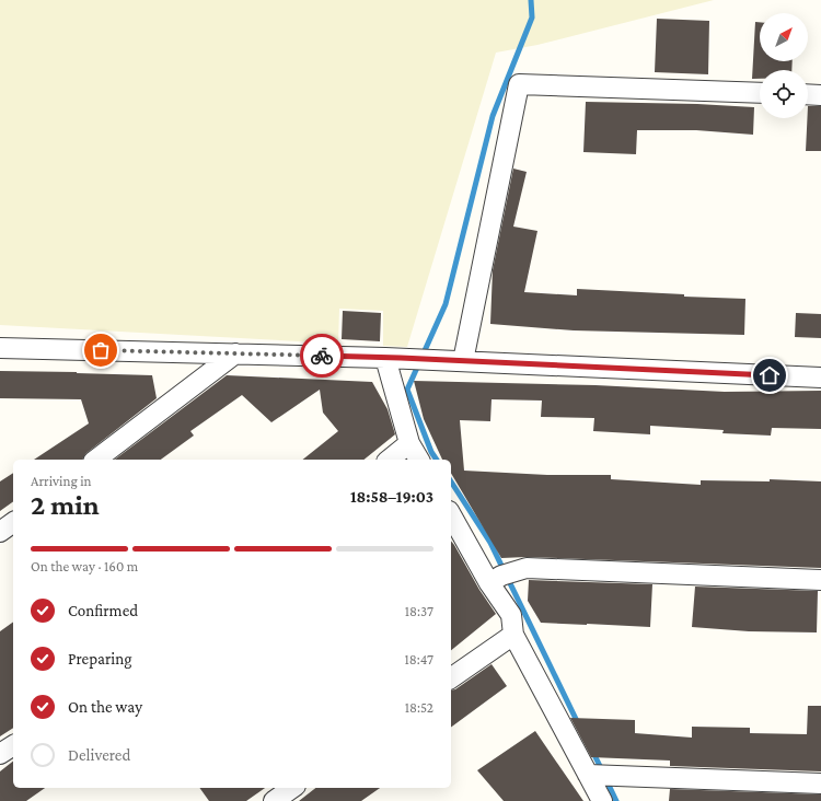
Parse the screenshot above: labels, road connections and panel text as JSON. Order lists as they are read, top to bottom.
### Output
{
  "north": "top right",
  "page": {
    "heading": ["2 min", "Arriving in", "18:58–19:03"],
    "bar": "On the way · 160 m",
    "list": [
      ["Confirmed", "18:37"],
      ["Preparing", "18:47"],
      ["On the way", "18:52"],
      "Delivered"
    ]
  }
}
